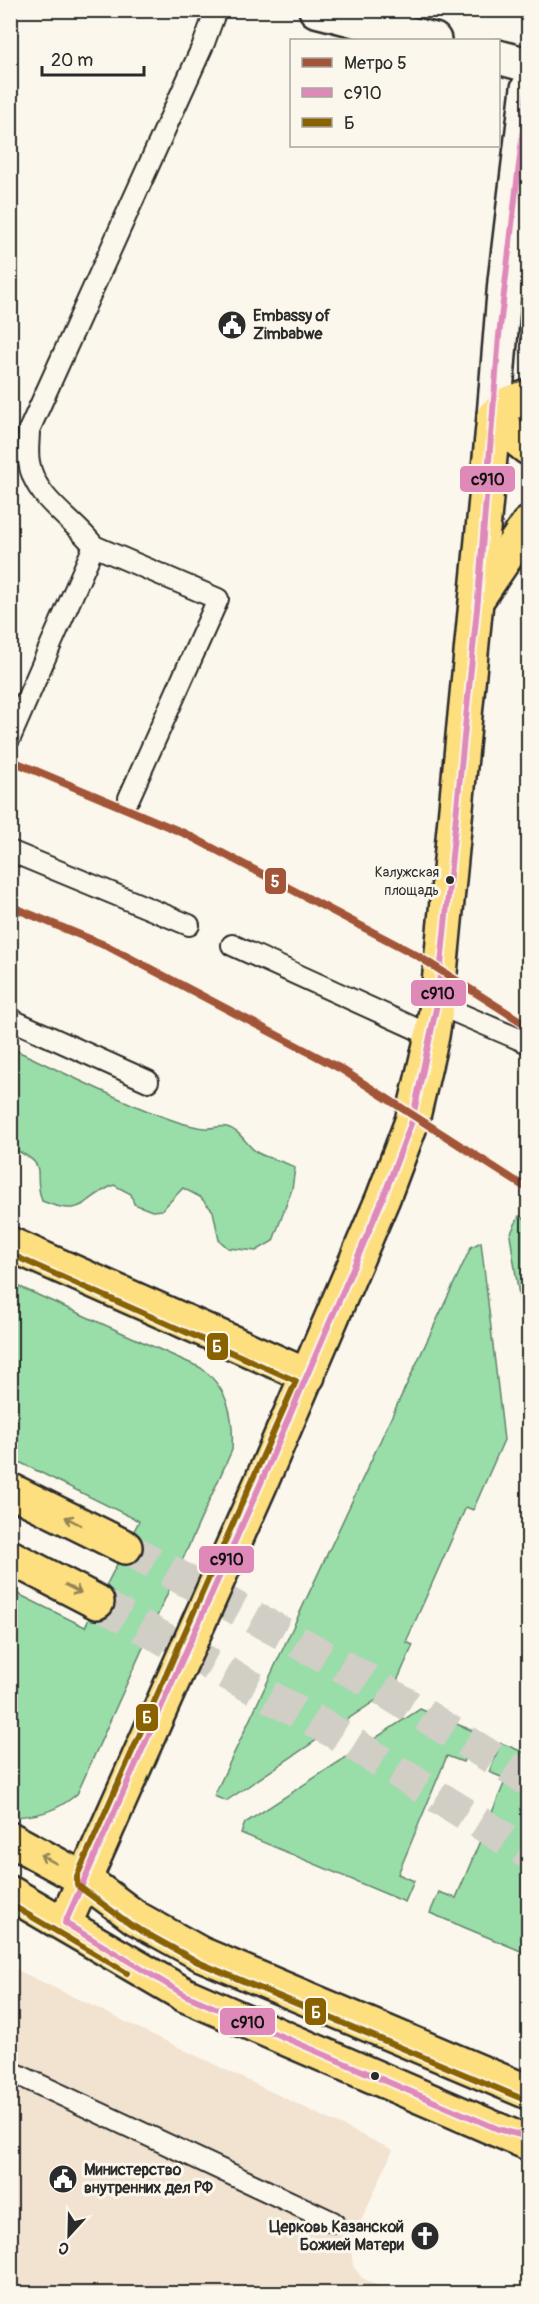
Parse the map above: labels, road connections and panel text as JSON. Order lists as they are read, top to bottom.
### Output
{
  "places": {
    "public building": ["Embassy of Zimbabwe", "Министерство внутренних дел РФ"],
    "other": ["Калужская площадь"],
    "church": ["Церковь Казанской Божией Матери"]
  },
  "lines": ["transit line с910", "metro line 5", "transit line Б"],
  "legend": ["Метро 5", "с910", "Б"],
  "scale_bar": "20 m",
  "north": "bottom"
}
